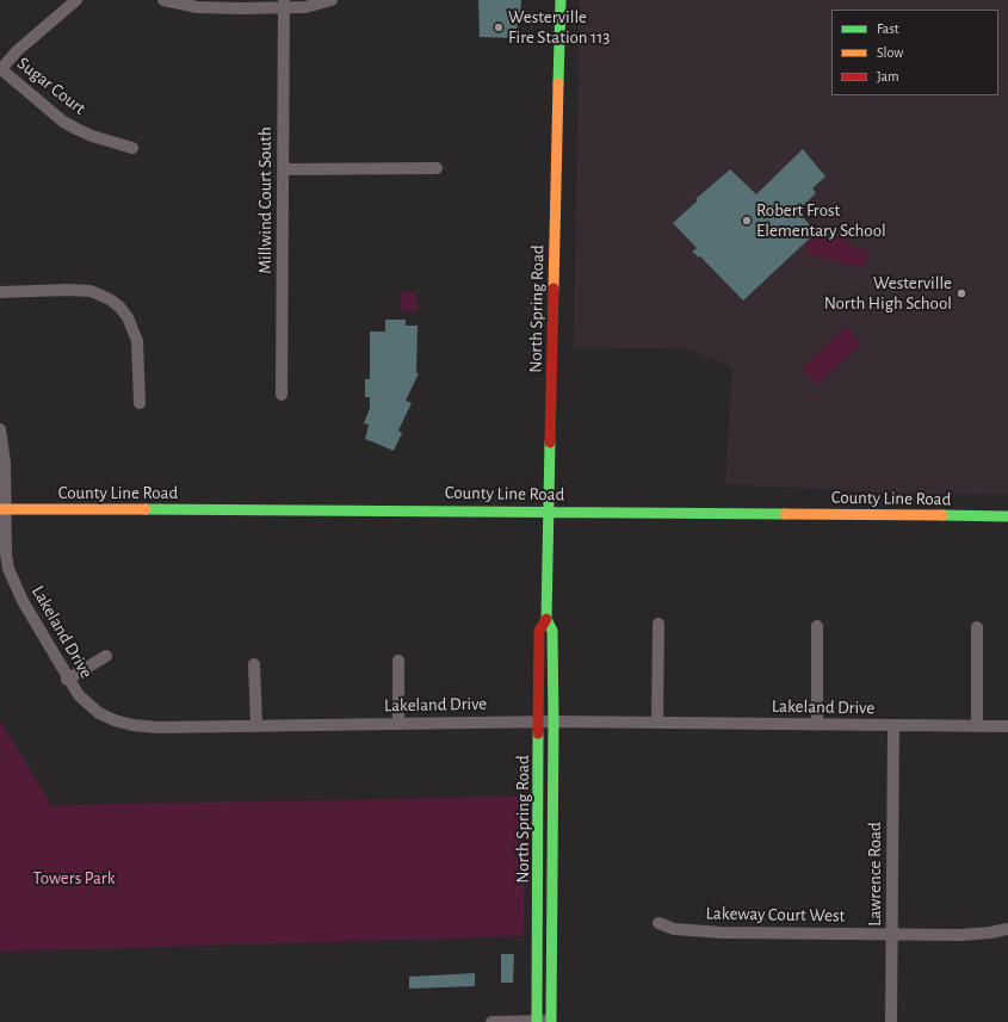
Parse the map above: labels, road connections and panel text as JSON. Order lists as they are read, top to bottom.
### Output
{
  "streets": {
    "main road": ["North Spring Road", "County Line Road"],
    "street": [
      "Sugar Court",
      "Millwind Court South",
      "Lakeland Drive",
      "Lawrence Road",
      "Lakeway Court West"
    ]
  },
  "crossings": [
    ["North Spring Road", "County Line Road"],
    ["North Spring Road", "Lakeland Drive"],
    ["County Line Road", "Lakeland Drive"],
    ["Lakeland Drive", "Lawrence Road"],
    ["Lawrence Road", "Lakeway Court West"]
  ],
  "parks": ["Towers Park"],
  "places": ["Westerville Fire Station 113", "Robert Frost Elementary School", "Westerville North High School"],
  "legend": ["Fast", "Slow", "Jam"]
}
